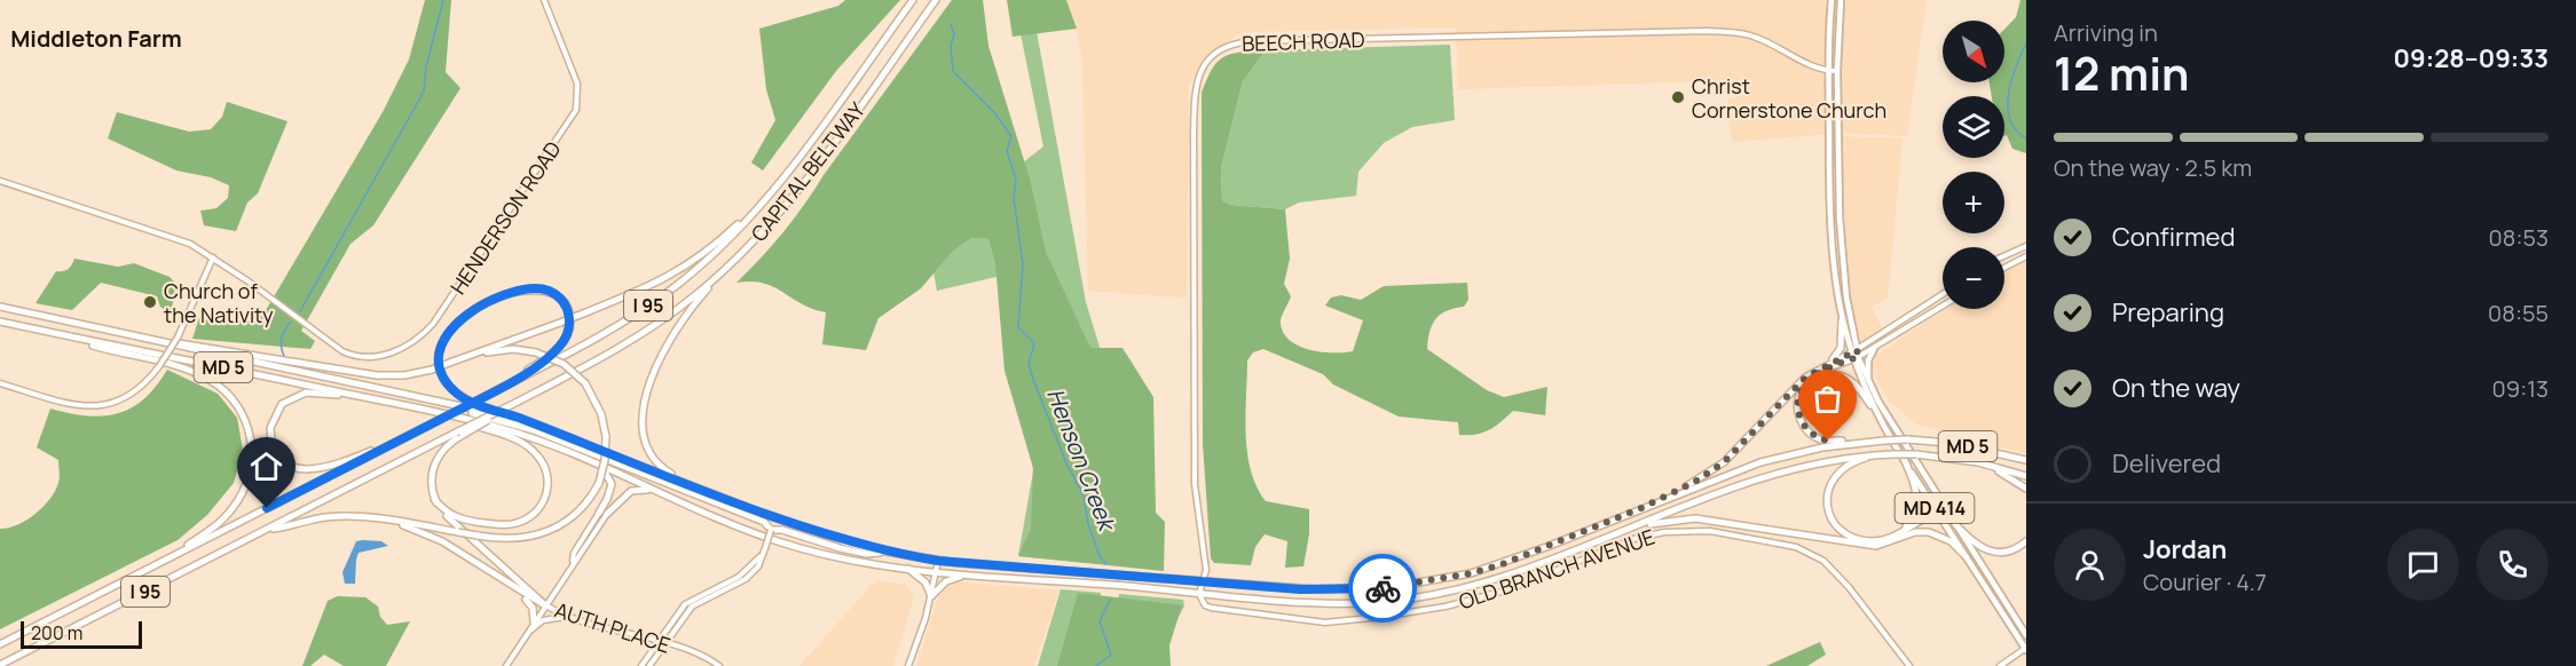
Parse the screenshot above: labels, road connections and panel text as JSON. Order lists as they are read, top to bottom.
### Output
{
  "streets": {
    "highway": ["CAPITAL BELTWAY", "I 95", "MD 5"],
    "main road": ["MD 414"],
    "street": [
      "BEECH ROAD",
      "HENDERSON ROAD",
      "OLD BRANCH AVENUE",
      "AUTH PLACE"
    ]
  },
  "crossings": [
    ["BEECH ROAD", "MD 5"],
    ["BEECH ROAD", "MD 414"],
    ["BEECH ROAD", "OLD BRANCH AVENUE"],
    ["MD 5", "OLD BRANCH AVENUE"]
  ],
  "districts": ["Middleton Farm"],
  "water": ["Henson Creek"],
  "places": ["Christ Cornerstone Church", "Church of the Nativity"],
  "scale_bar": "200 m",
  "north": "bottom right",
  "page": {
    "heading": ["12 min", "Arriving in", "09:28–09:33"],
    "panel": ["Jordan", "Courier · 4.7"],
    "map_buttons": ["+", "−"],
    "bar": "On the way · 2.5 km",
    "list": [
      ["Confirmed", "08:53"],
      ["Preparing", "08:55"],
      ["On the way", "09:13"],
      "Delivered"
    ],
    "scale": "200 m"
  }
}
